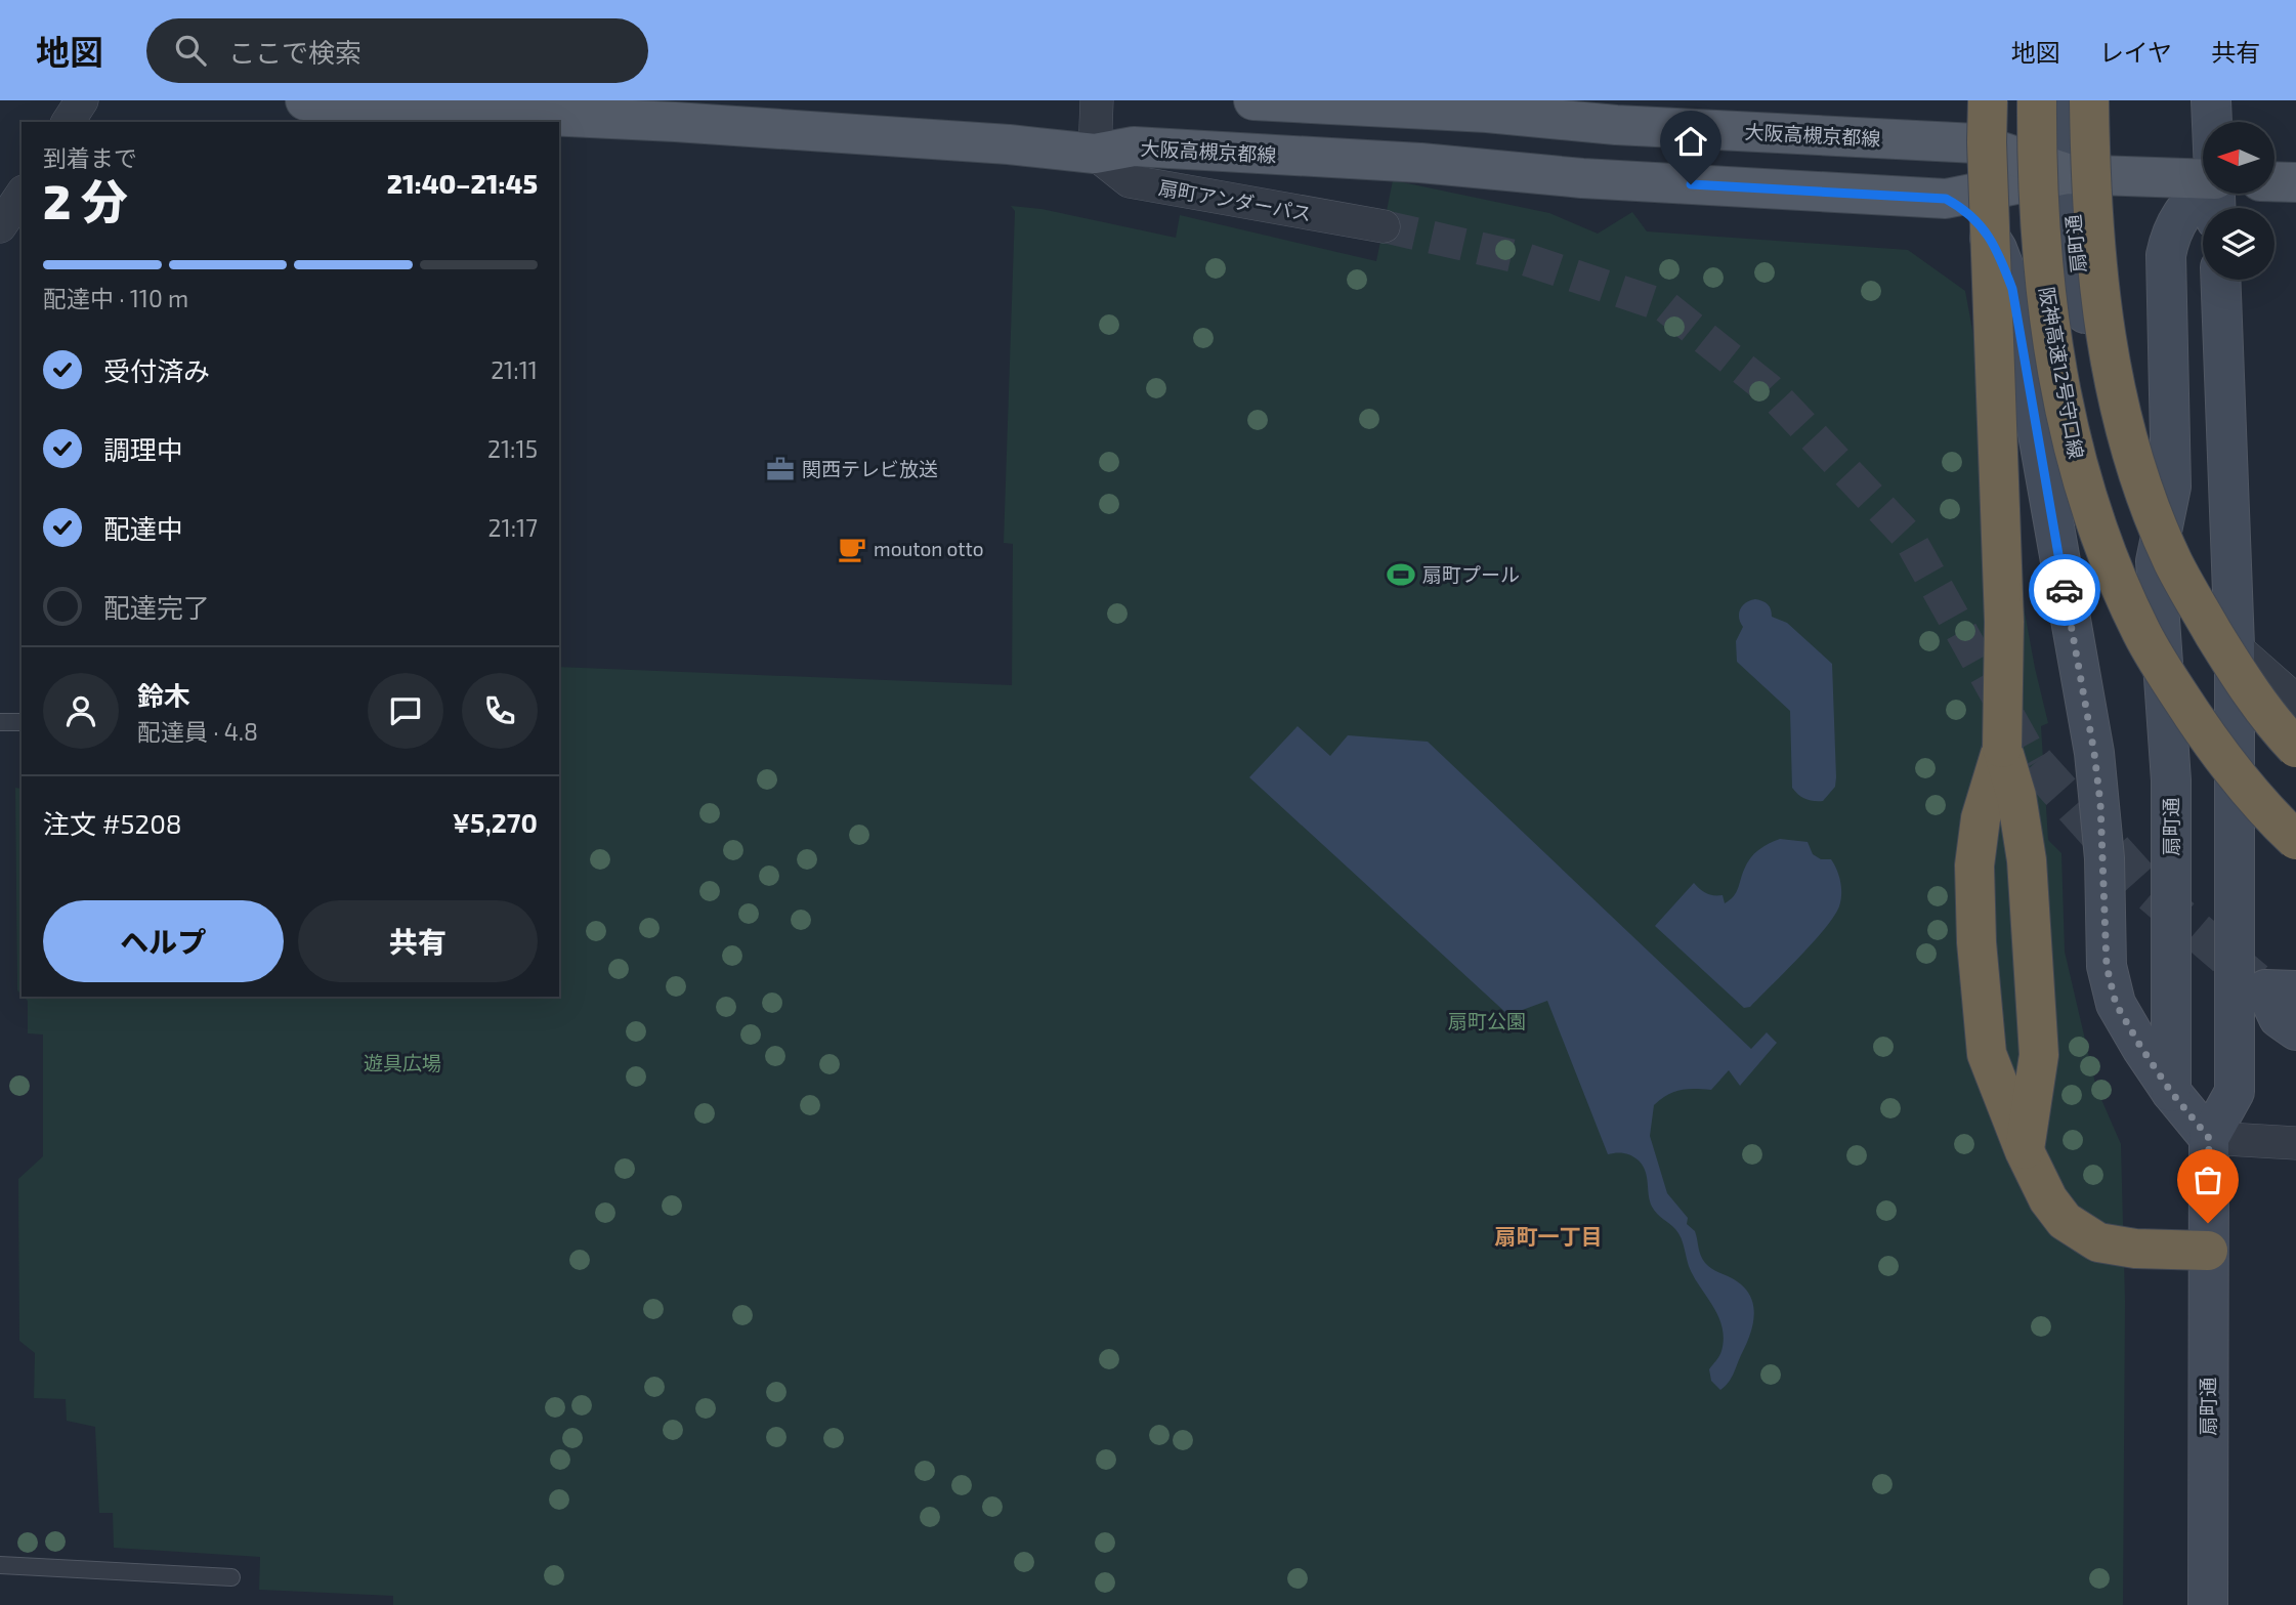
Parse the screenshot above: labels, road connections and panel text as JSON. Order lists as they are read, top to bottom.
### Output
{
  "streets": {
    "highway": ["阪神高速12号守口線"],
    "main road": ["大阪高槻京都線"],
    "street": ["扇町アンダーパス", "扇町通"]
  },
  "crossings": [
    ["大阪高槻京都線", "扇町アンダーパス"],
    ["大阪高槻京都線", "扇町通"]
  ],
  "districts": ["扇町一丁目"],
  "parks": ["扇町公園", "遊具広場"],
  "places": {
    "office": ["関西テレビ放送"],
    "cafe": ["mouton otto"],
    "sports": ["扇町プール"]
  },
  "north": "left",
  "page": {
    "header": "地図",
    "search": "ここで検索",
    "nav": ["地図", "レイヤ", "共有"],
    "heading": ["2 分", "到着まで", "21:40–21:45"],
    "panel": [
      "鈴木",
      "配達員 · 4.8",
      "注文 #5208",
      "¥5,270"
    ],
    "bar": "配達中 · 110 m",
    "list": [
      ["受付済み", "21:11"],
      ["調理中", "21:15"],
      ["配達中", "21:17"],
      "配達完了"
    ],
    "buttons": ["ヘルプ", "共有"]
  }
}
